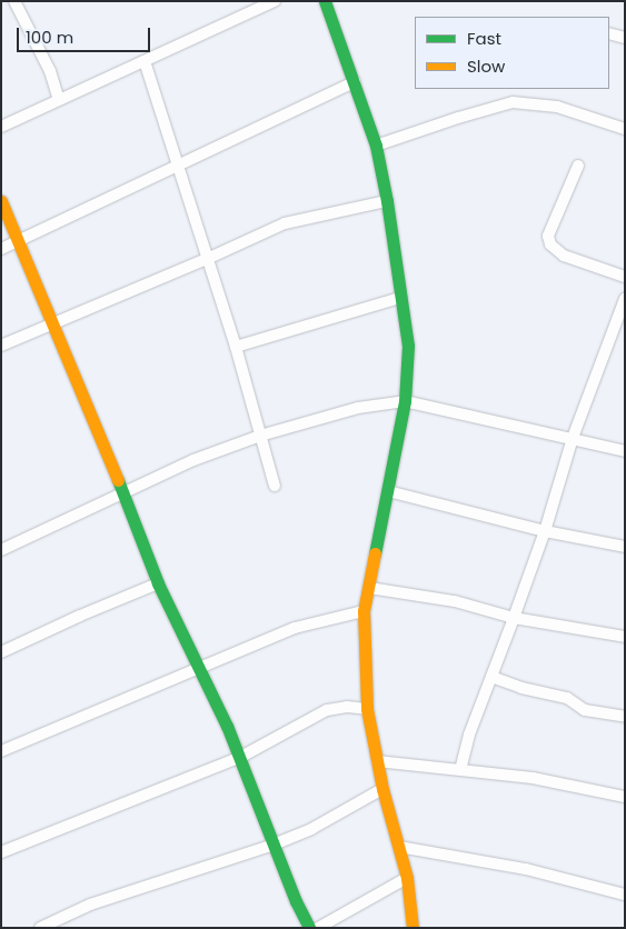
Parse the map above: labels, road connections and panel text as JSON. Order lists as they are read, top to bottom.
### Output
{
  "legend": ["Fast", "Slow"],
  "scale_bar": "100 m"
}
